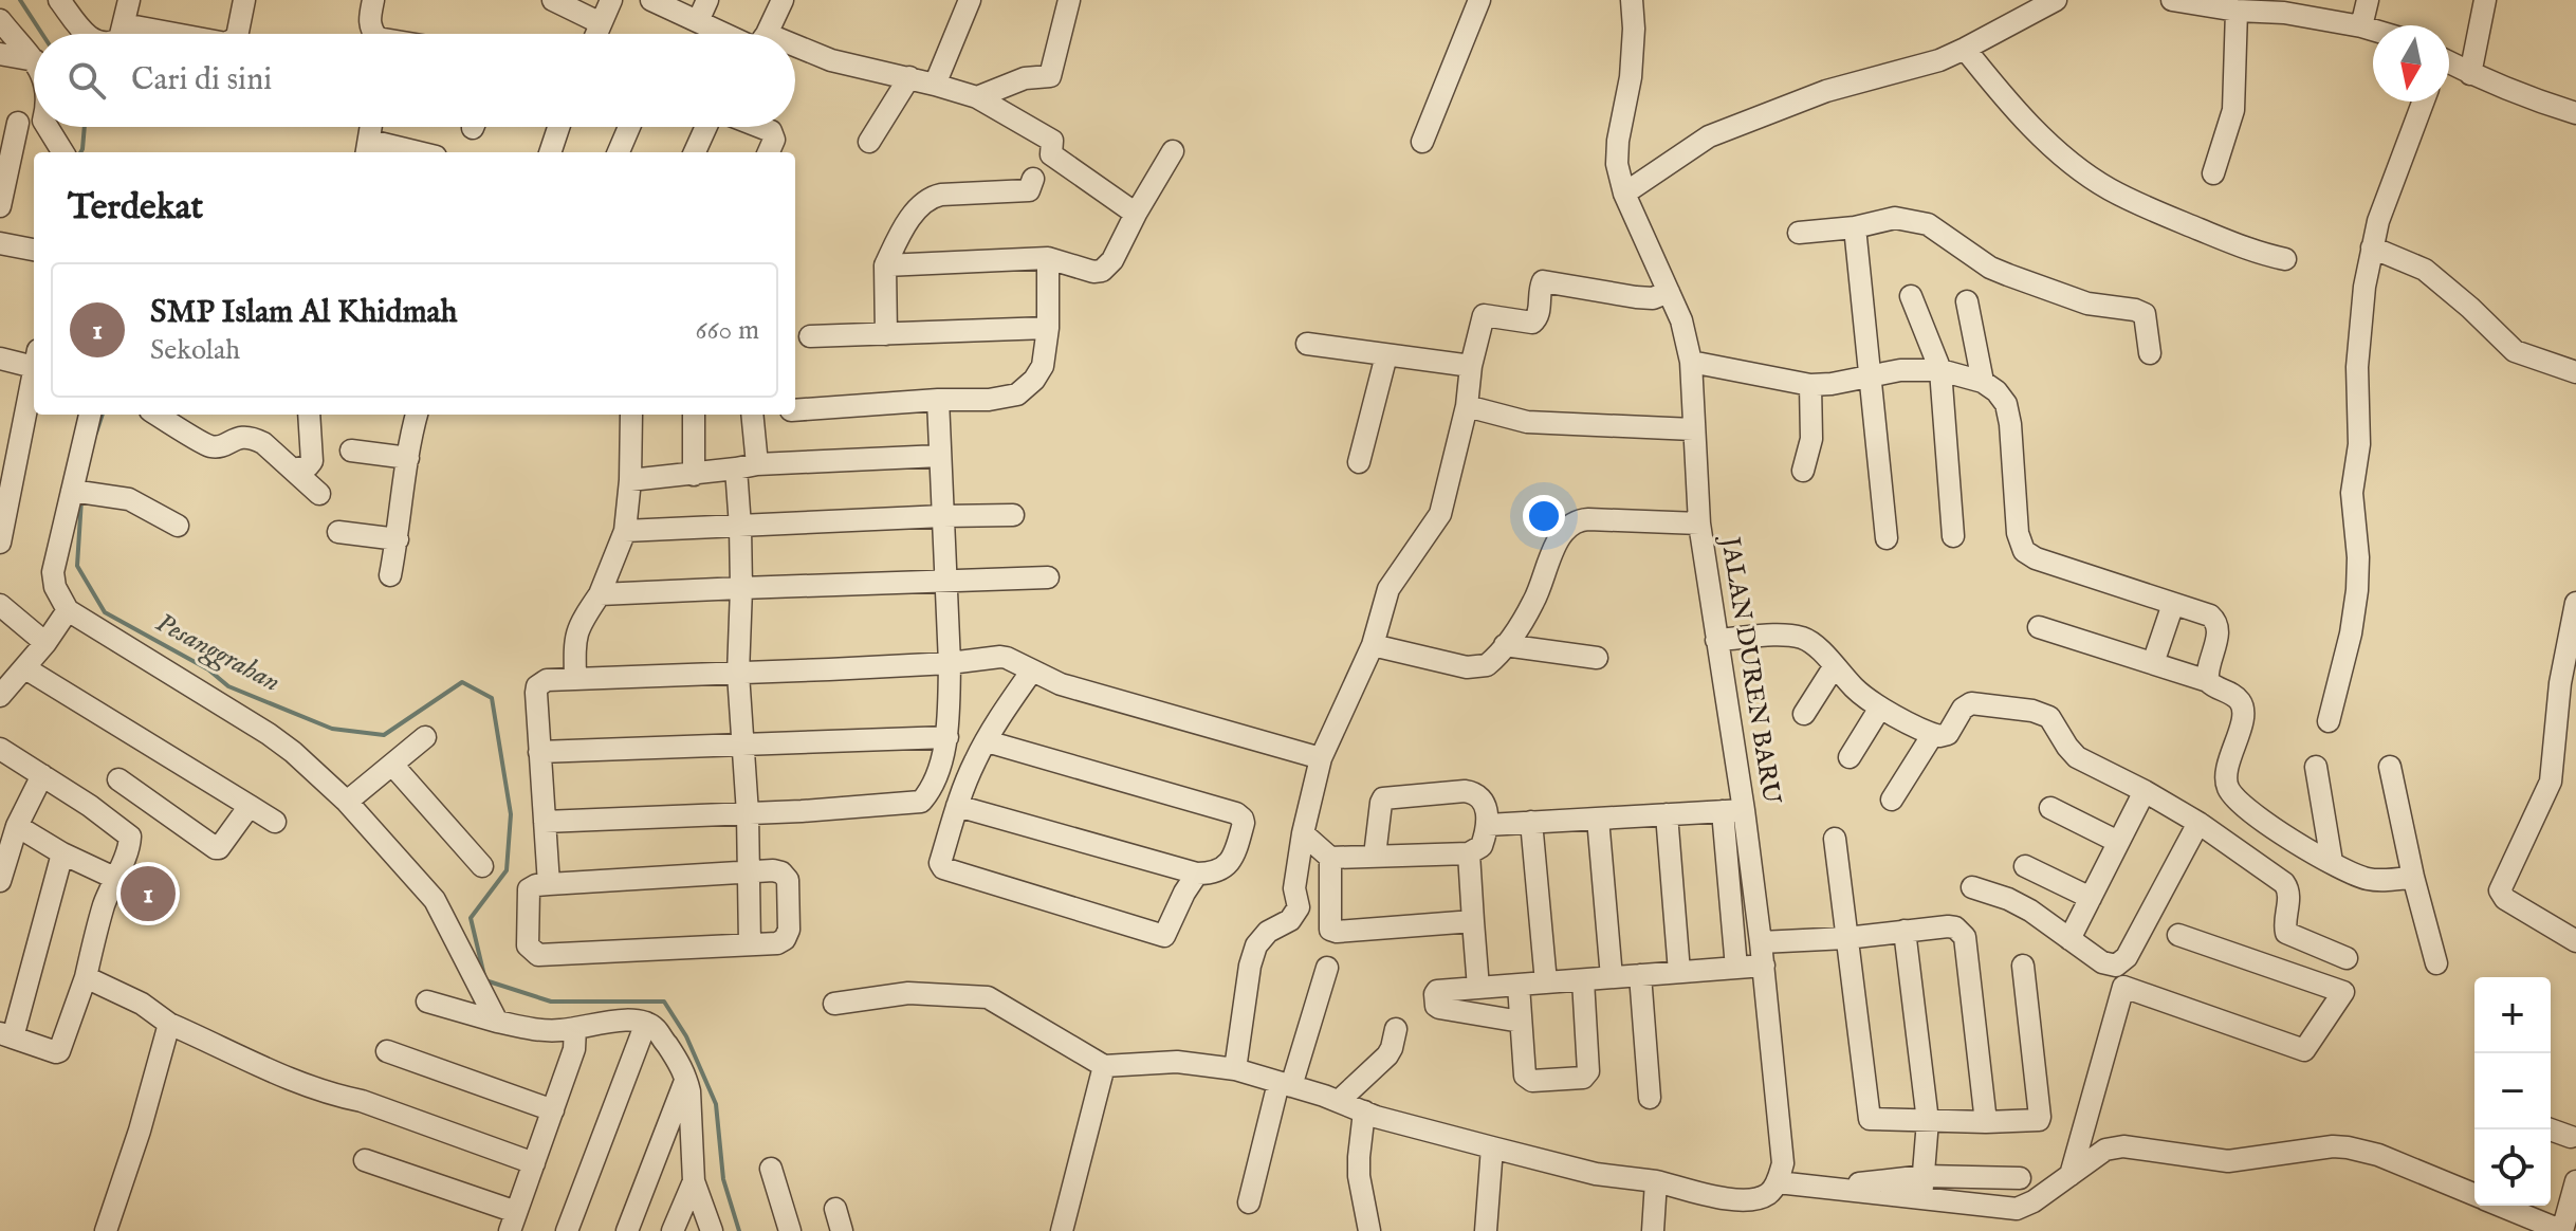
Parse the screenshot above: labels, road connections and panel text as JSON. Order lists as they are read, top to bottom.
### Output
{
  "streets": {
    "street": ["JALAN DUREN BARU"]
  },
  "water": ["Pesanggrahan"],
  "north": "bottom",
  "page": {
    "search": "Cari di sini",
    "heading": "Terdekat",
    "list": [
      {
        "mark": "1",
        "name": "SMP Islam Al Khidmah",
        "note": "Sekolah",
        "value": "660 m"
      }
    ],
    "pins": "1",
    "map_buttons": ["+", "−"]
  }
}
